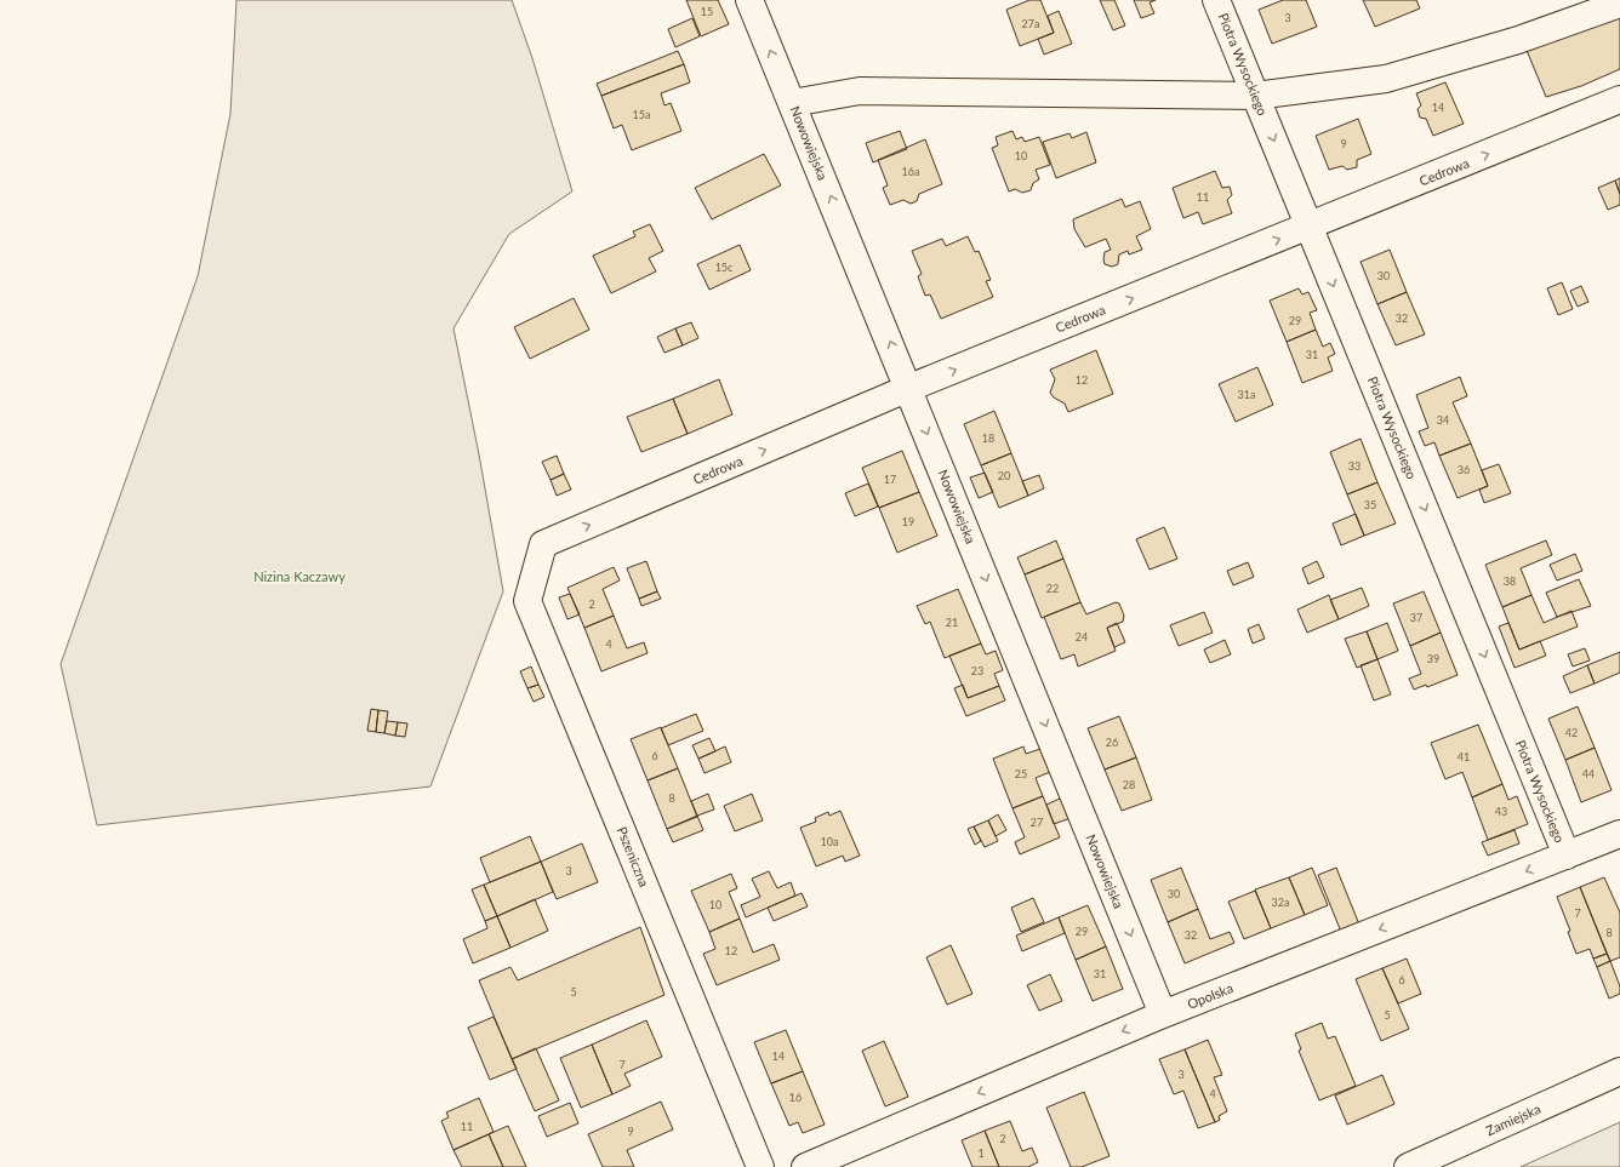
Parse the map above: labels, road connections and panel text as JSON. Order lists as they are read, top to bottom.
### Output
{
  "streets": {
    "street": [
      "Piotra Wysockiego",
      "Nowowiejska",
      "Cedrowa",
      "Pszeniczna",
      "Opolska",
      "Zamiejska"
    ]
  },
  "crossings": [
    ["Piotra Wysockiego", "Cedrowa"],
    ["Piotra Wysockiego", "Opolska"],
    ["Nowowiejska", "Cedrowa"],
    ["Nowowiejska", "Opolska"],
    ["Cedrowa", "Pszeniczna"]
  ],
  "one_way": ["Piotra Wysockiego", "Opolska"],
  "parks": ["Nizina Kaczawy"],
  "house_numbers": [
    "15",
    "3",
    "27a",
    "14",
    "15a",
    "9",
    "10",
    "16a",
    "11",
    "15c",
    "30",
    "32",
    "29",
    "31",
    "12",
    "31a",
    "34",
    "18",
    "33",
    "36",
    "20",
    "17",
    "35",
    "19",
    "38",
    "22",
    "2",
    "37",
    "21",
    "24",
    "4",
    "39",
    "23",
    "42",
    "26",
    "6",
    "41",
    "25",
    "44",
    "28",
    "8",
    "43",
    "27",
    "10a",
    "3",
    "30",
    "32a",
    "10",
    "7",
    "29",
    "8",
    "32",
    "12",
    "31",
    "6",
    "5",
    "5",
    "14",
    "7",
    "3",
    "4",
    "16",
    "11",
    "9",
    "2",
    "1"
  ]
}
